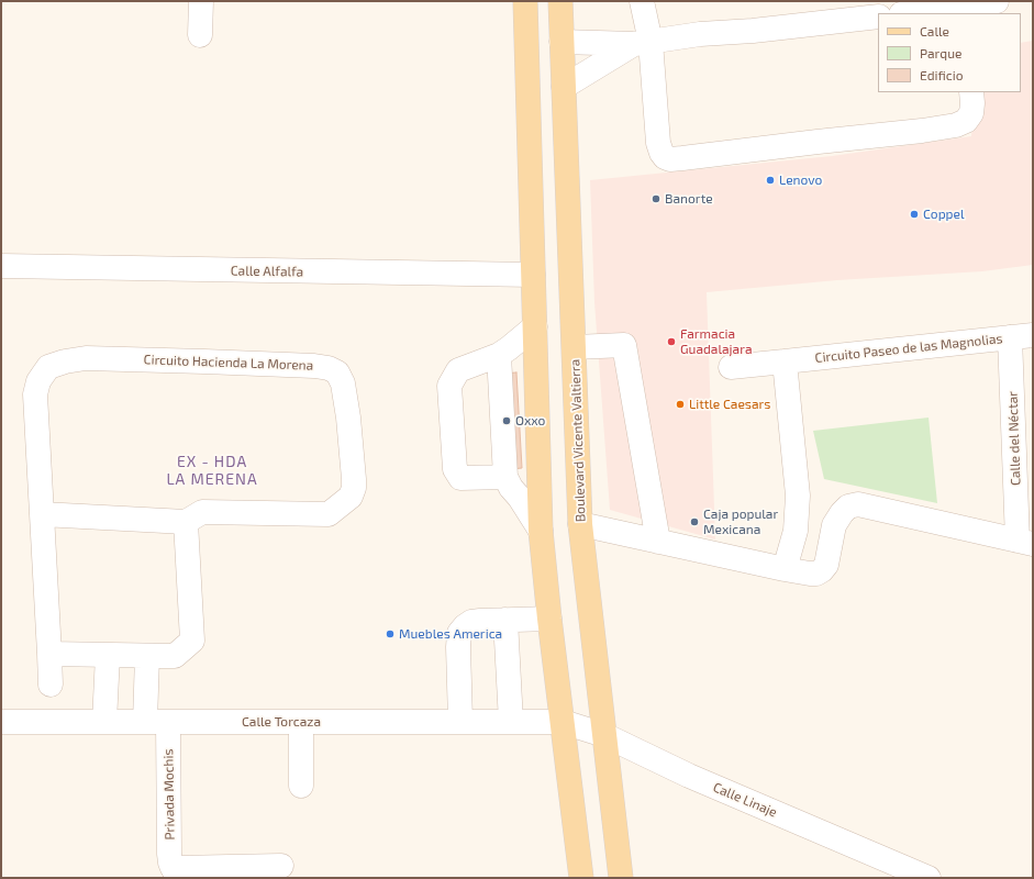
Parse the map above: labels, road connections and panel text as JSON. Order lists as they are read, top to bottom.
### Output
{
  "streets": {
    "main road": ["Boulevard Vicente Valtierra"],
    "street": [
      "Calle Alfalfa",
      "Circuito Paseo de las Magnolias",
      "Circuito Hacienda La Morena",
      "Calle del Néctar",
      "Calle Torcaza",
      "Privada Mochis",
      "Calle Linaje"
    ]
  },
  "crossings": [
    ["Circuito Paseo de las Magnolias", "Calle del Néctar"],
    ["Boulevard Vicente Valtierra", "Calle Linaje"],
    ["Calle Torcaza", "Privada Mochis"],
    ["Calle Torcaza", "Calle Linaje"]
  ],
  "districts": ["EX - HDA LA MERENA"],
  "places": [
    "Lenovo",
    "Banorte",
    "Coppel",
    "Farmacia Guadalajara",
    "Little Caesars",
    "Oxxo",
    "Caja popular Mexicana",
    "Muebles America"
  ],
  "legend": ["Calle", "Parque", "Edificio"]
}
